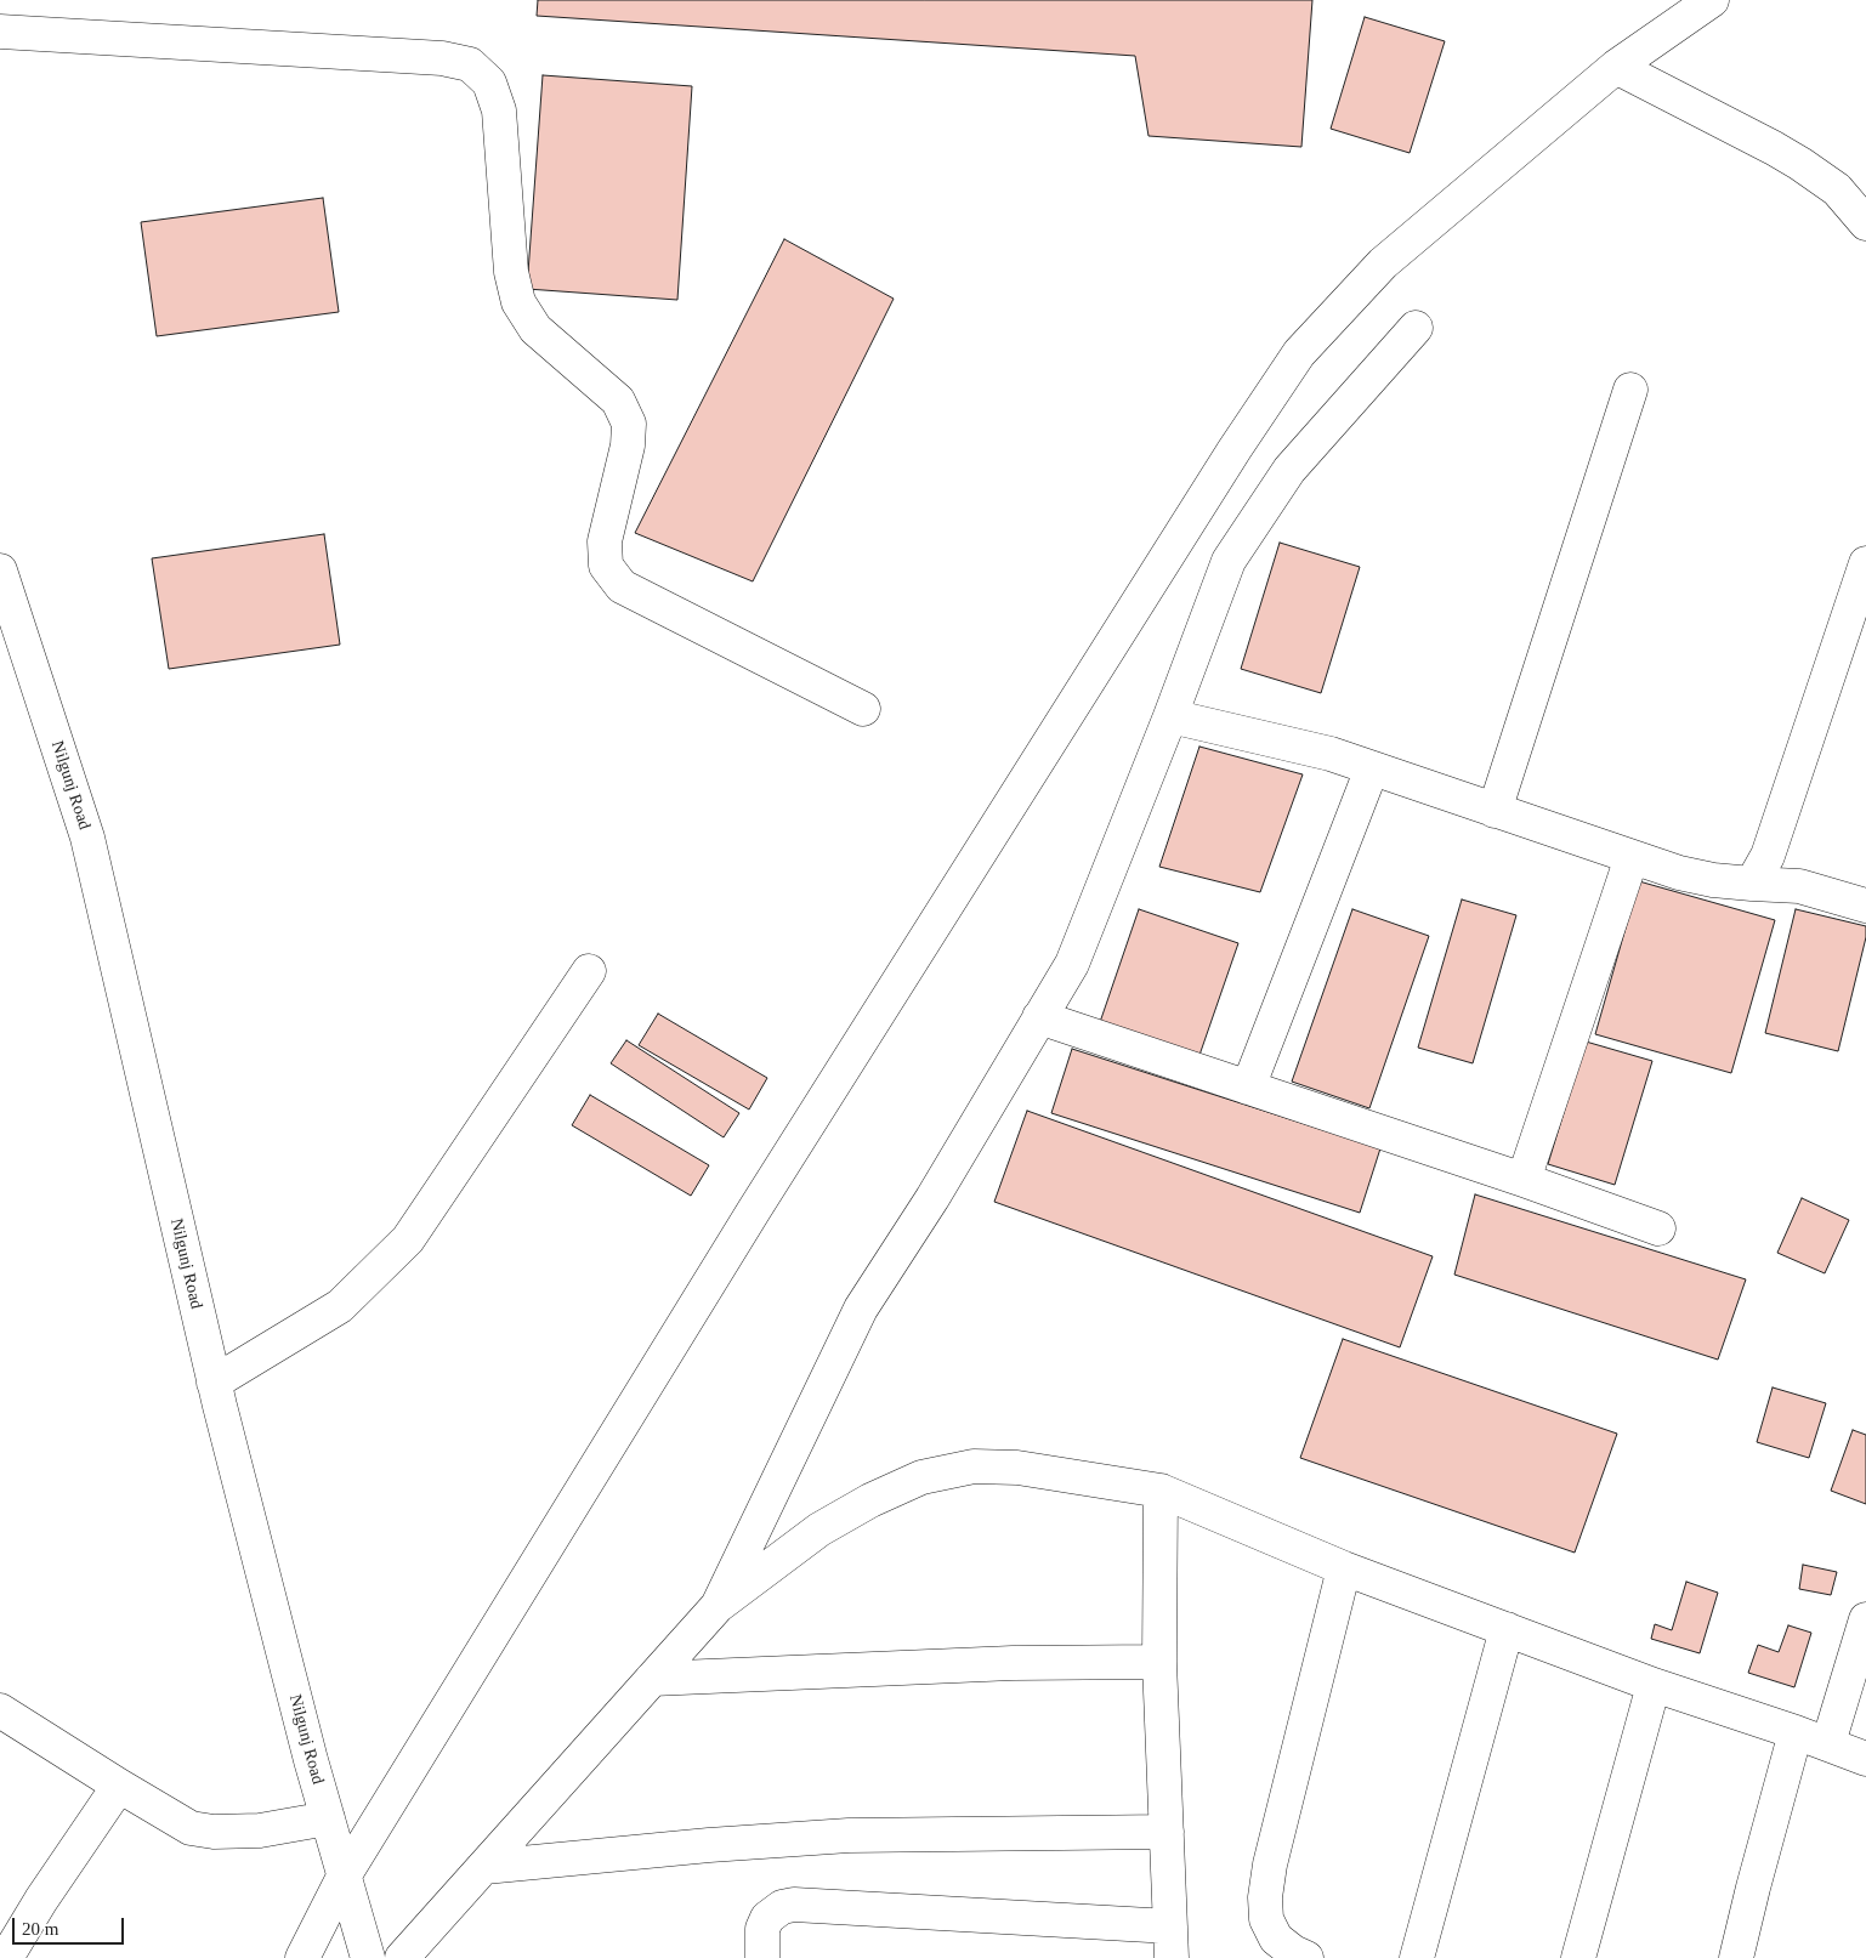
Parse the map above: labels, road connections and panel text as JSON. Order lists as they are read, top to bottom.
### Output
{
  "streets": {
    "street": ["Nilgunj Road"]
  },
  "scale_bar": "20 m"
}
